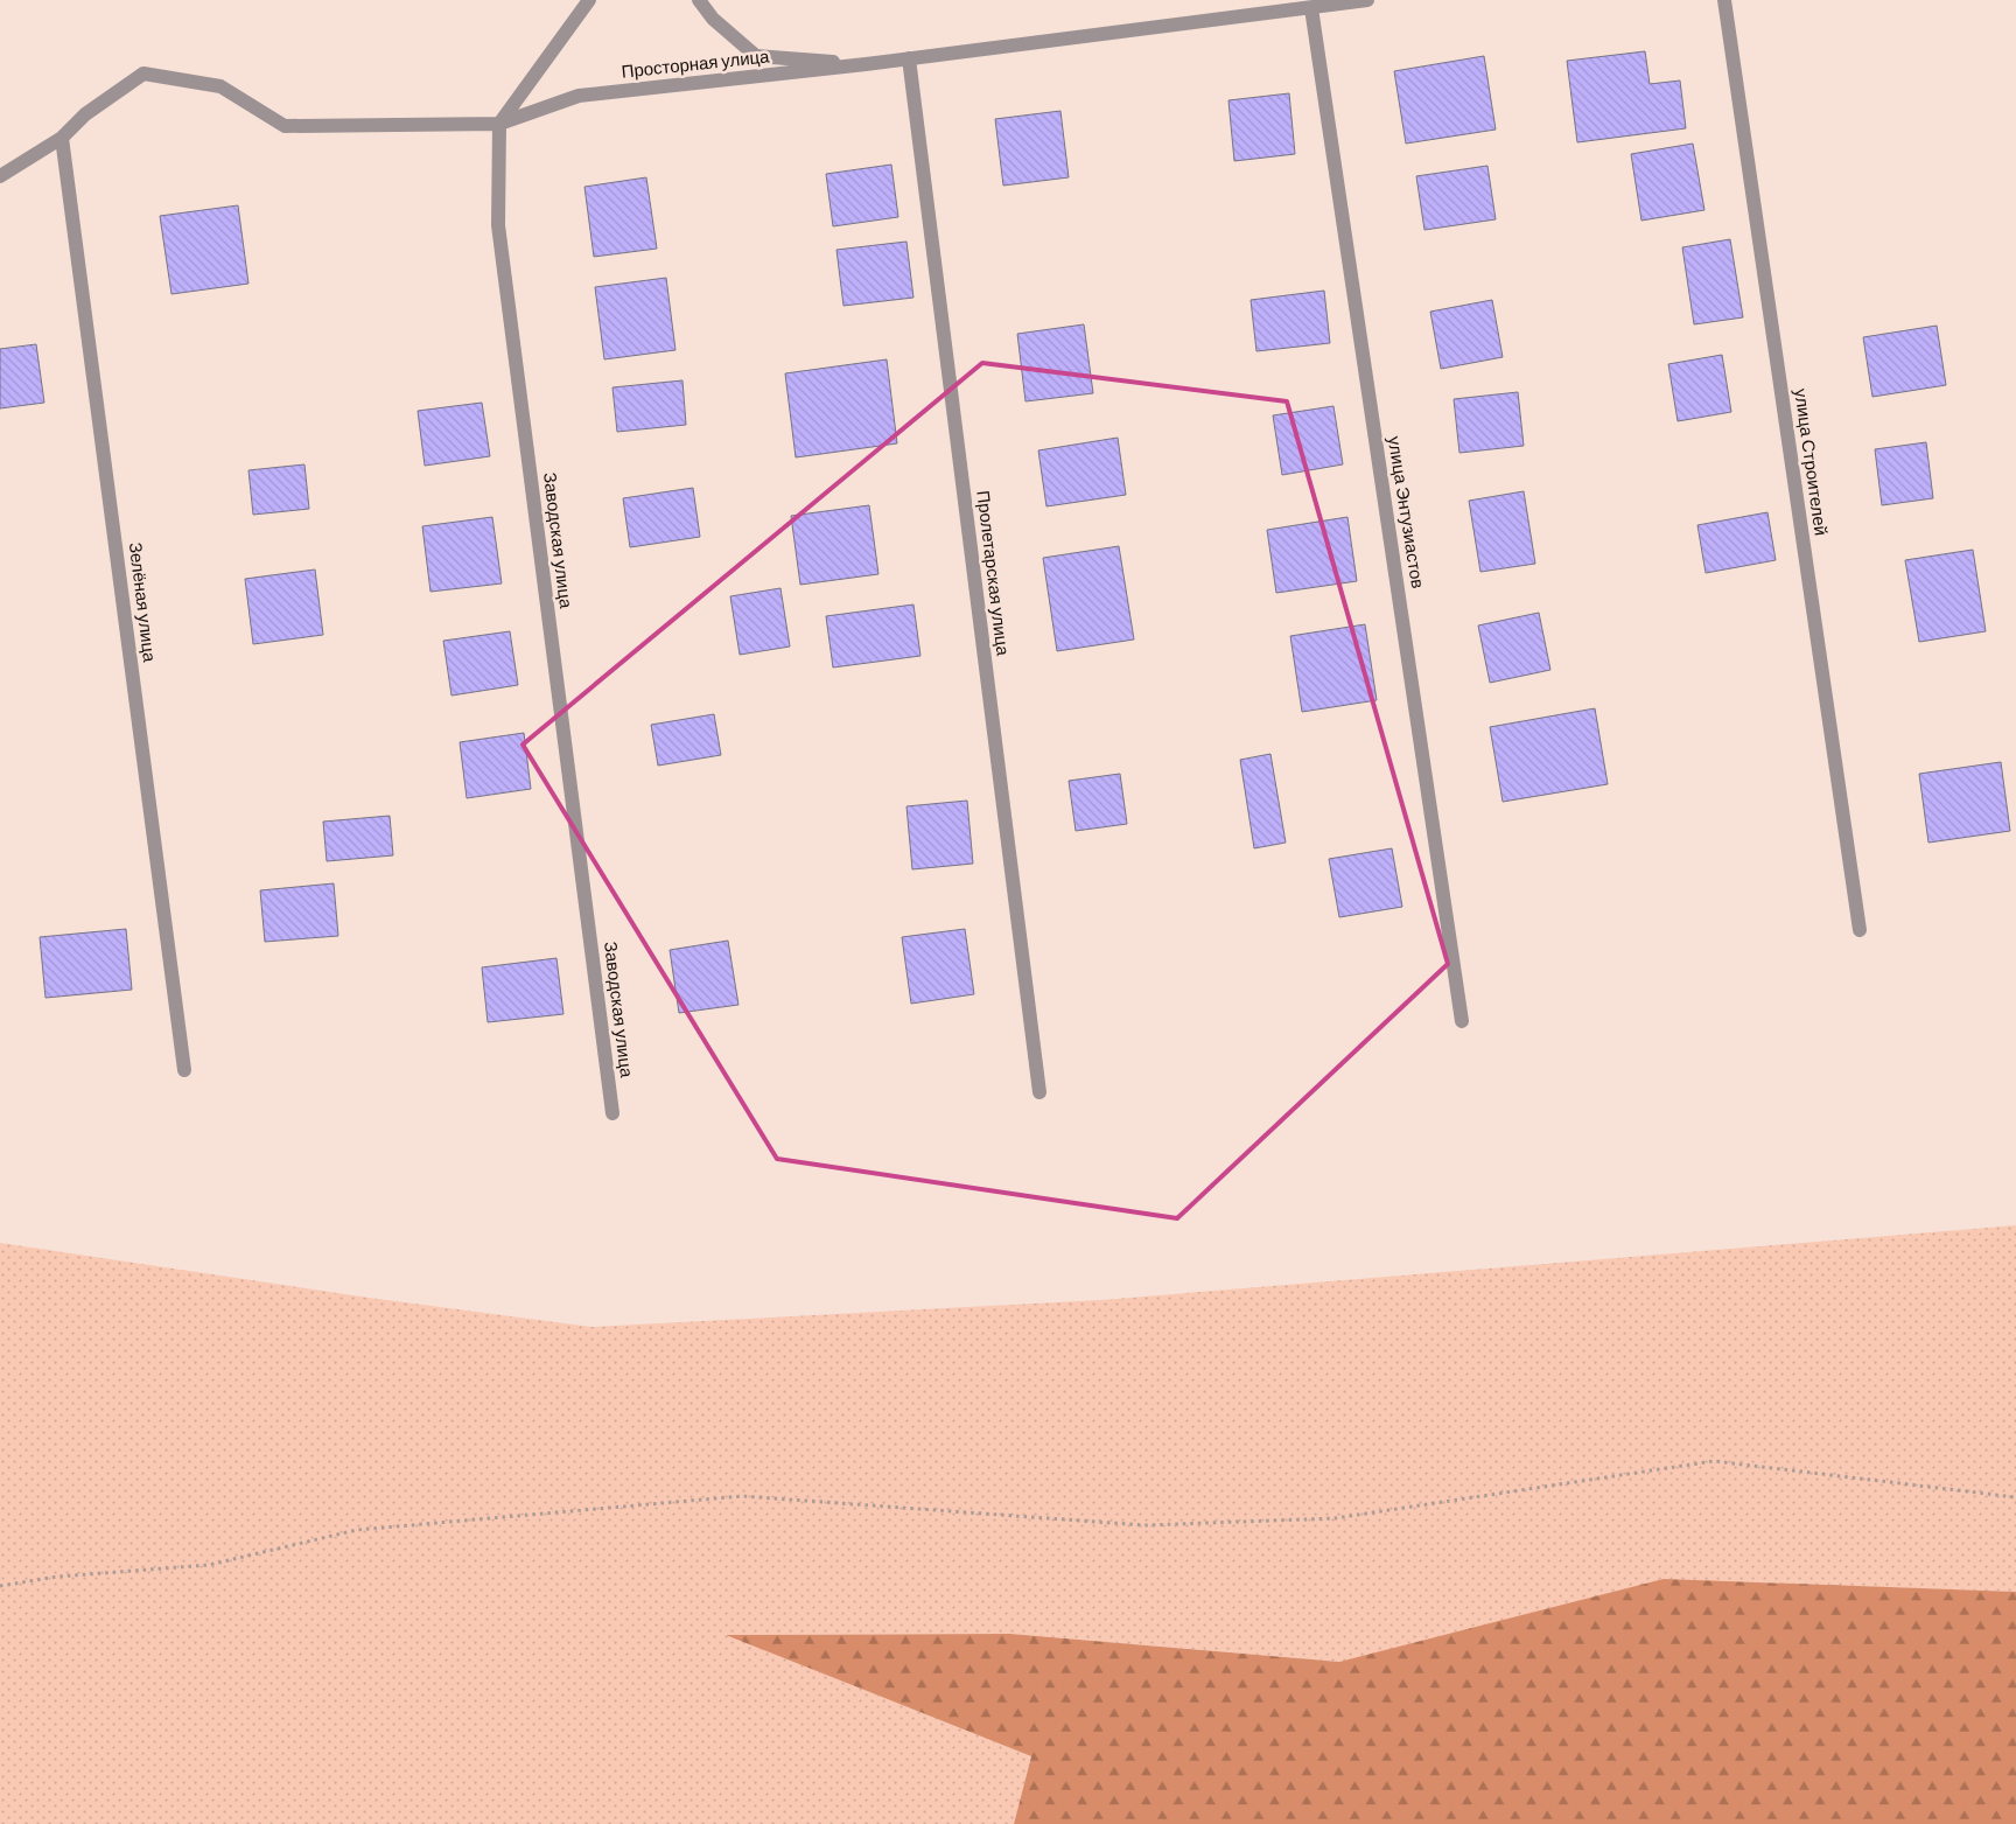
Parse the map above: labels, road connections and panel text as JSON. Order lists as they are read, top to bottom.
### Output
{
  "streets": {
    "street": [
      "Просторная улица",
      "улица Строителей",
      "улица Энтузиастов",
      "Заводская улица",
      "Пролетарская улица",
      "Зелёная улица"
    ]
  },
  "crossings": [
    ["Просторная улица", "улица Энтузиастов"],
    ["Просторная улица", "Заводская улица"],
    ["Просторная улица", "Пролетарская улица"],
    ["Просторная улица", "Зелёная улица"]
  ]
}
